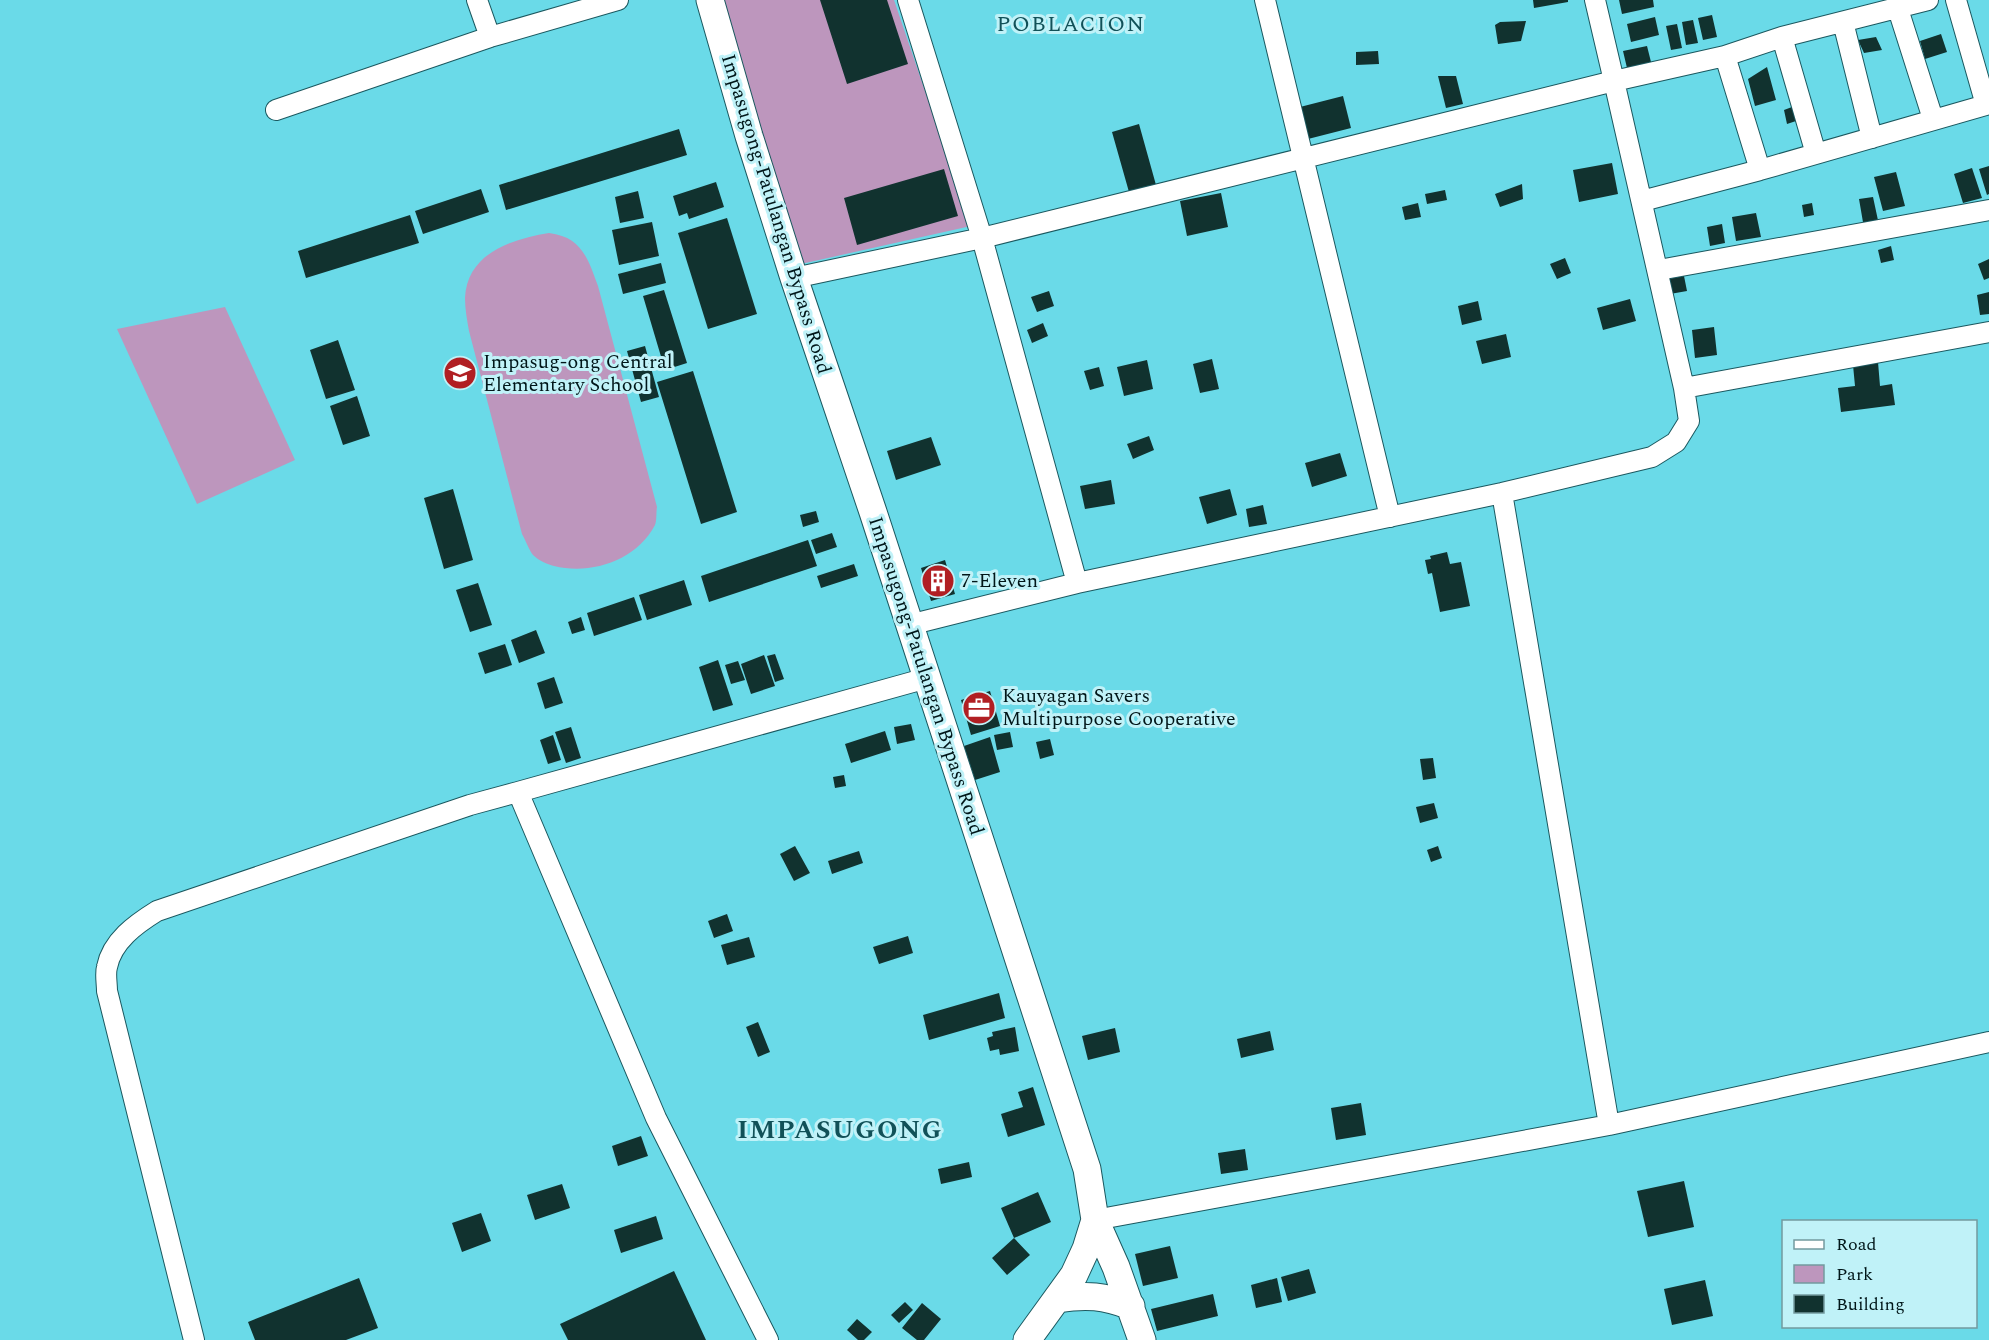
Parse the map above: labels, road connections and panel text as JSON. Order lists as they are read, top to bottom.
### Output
{
  "streets": {
    "main road": ["Impasugong-Patulangan Bypass Road"]
  },
  "districts": ["POBLACION", "IMPASUGONG"],
  "places": {
    "school or university": ["Impasug-ong Central Elementary School"],
    "building": ["7-Eleven"],
    "office": ["Kauyagan Savers Multipurpose Cooperative"]
  },
  "legend": ["Road", "Park", "Building"]
}
